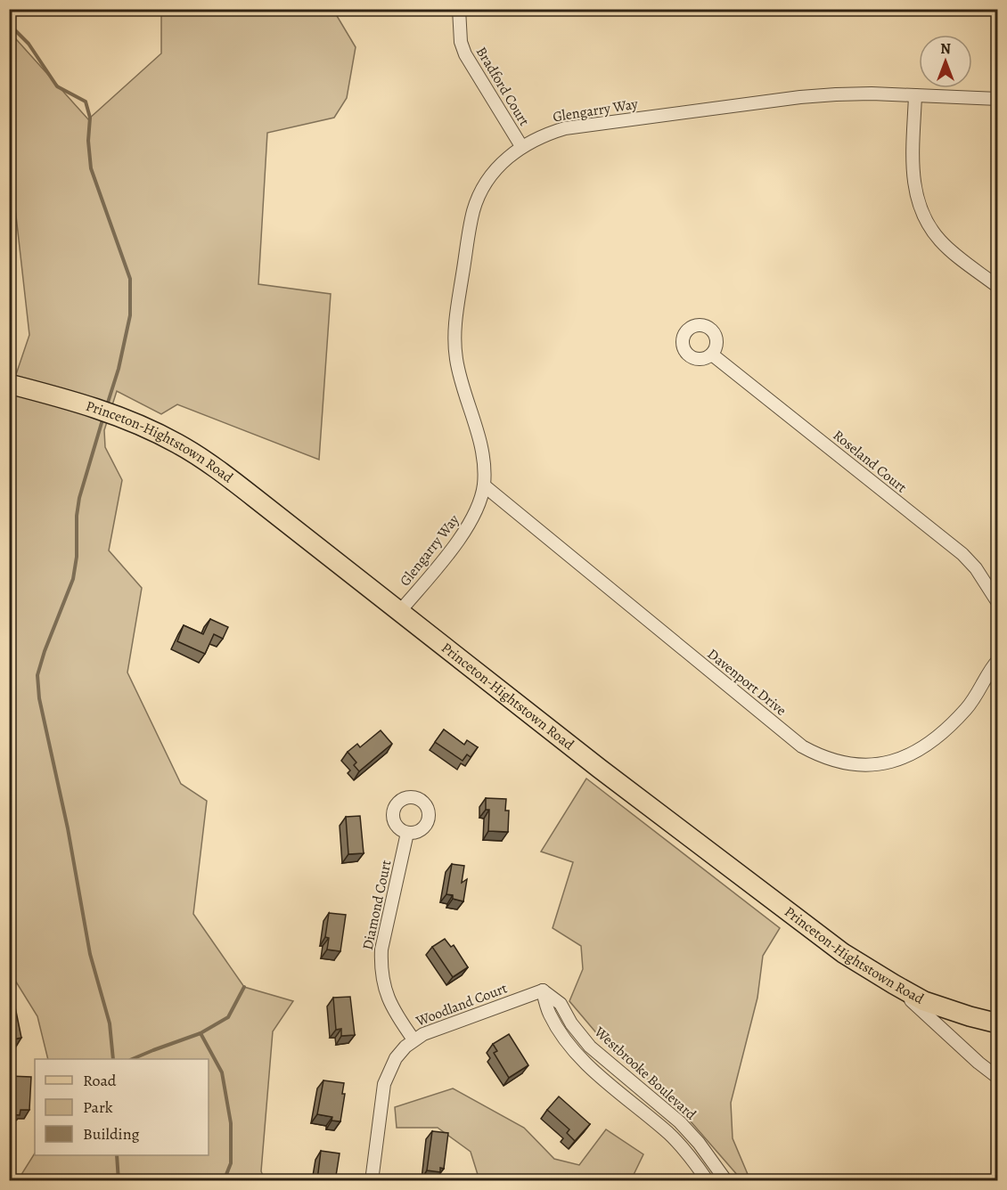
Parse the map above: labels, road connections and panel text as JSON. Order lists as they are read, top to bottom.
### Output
{
  "streets": {
    "main road": ["Princeton-Hightstown Road"],
    "street": [
      "Bradford Court",
      "Glengarry Way",
      "Roseland Court",
      "Davenport Drive",
      "Diamond Court",
      "Woodland Court",
      "Westbrooke Boulevard"
    ]
  },
  "crossings": [
    ["Bradford Court", "Glengarry Way"],
    ["Glengarry Way", "Princeton-Hightstown Road"],
    ["Glengarry Way", "Davenport Drive"],
    ["Diamond Court", "Woodland Court"],
    ["Woodland Court", "Westbrooke Boulevard"]
  ],
  "legend": ["Road", "Park", "Building"],
  "north": "top"
}
